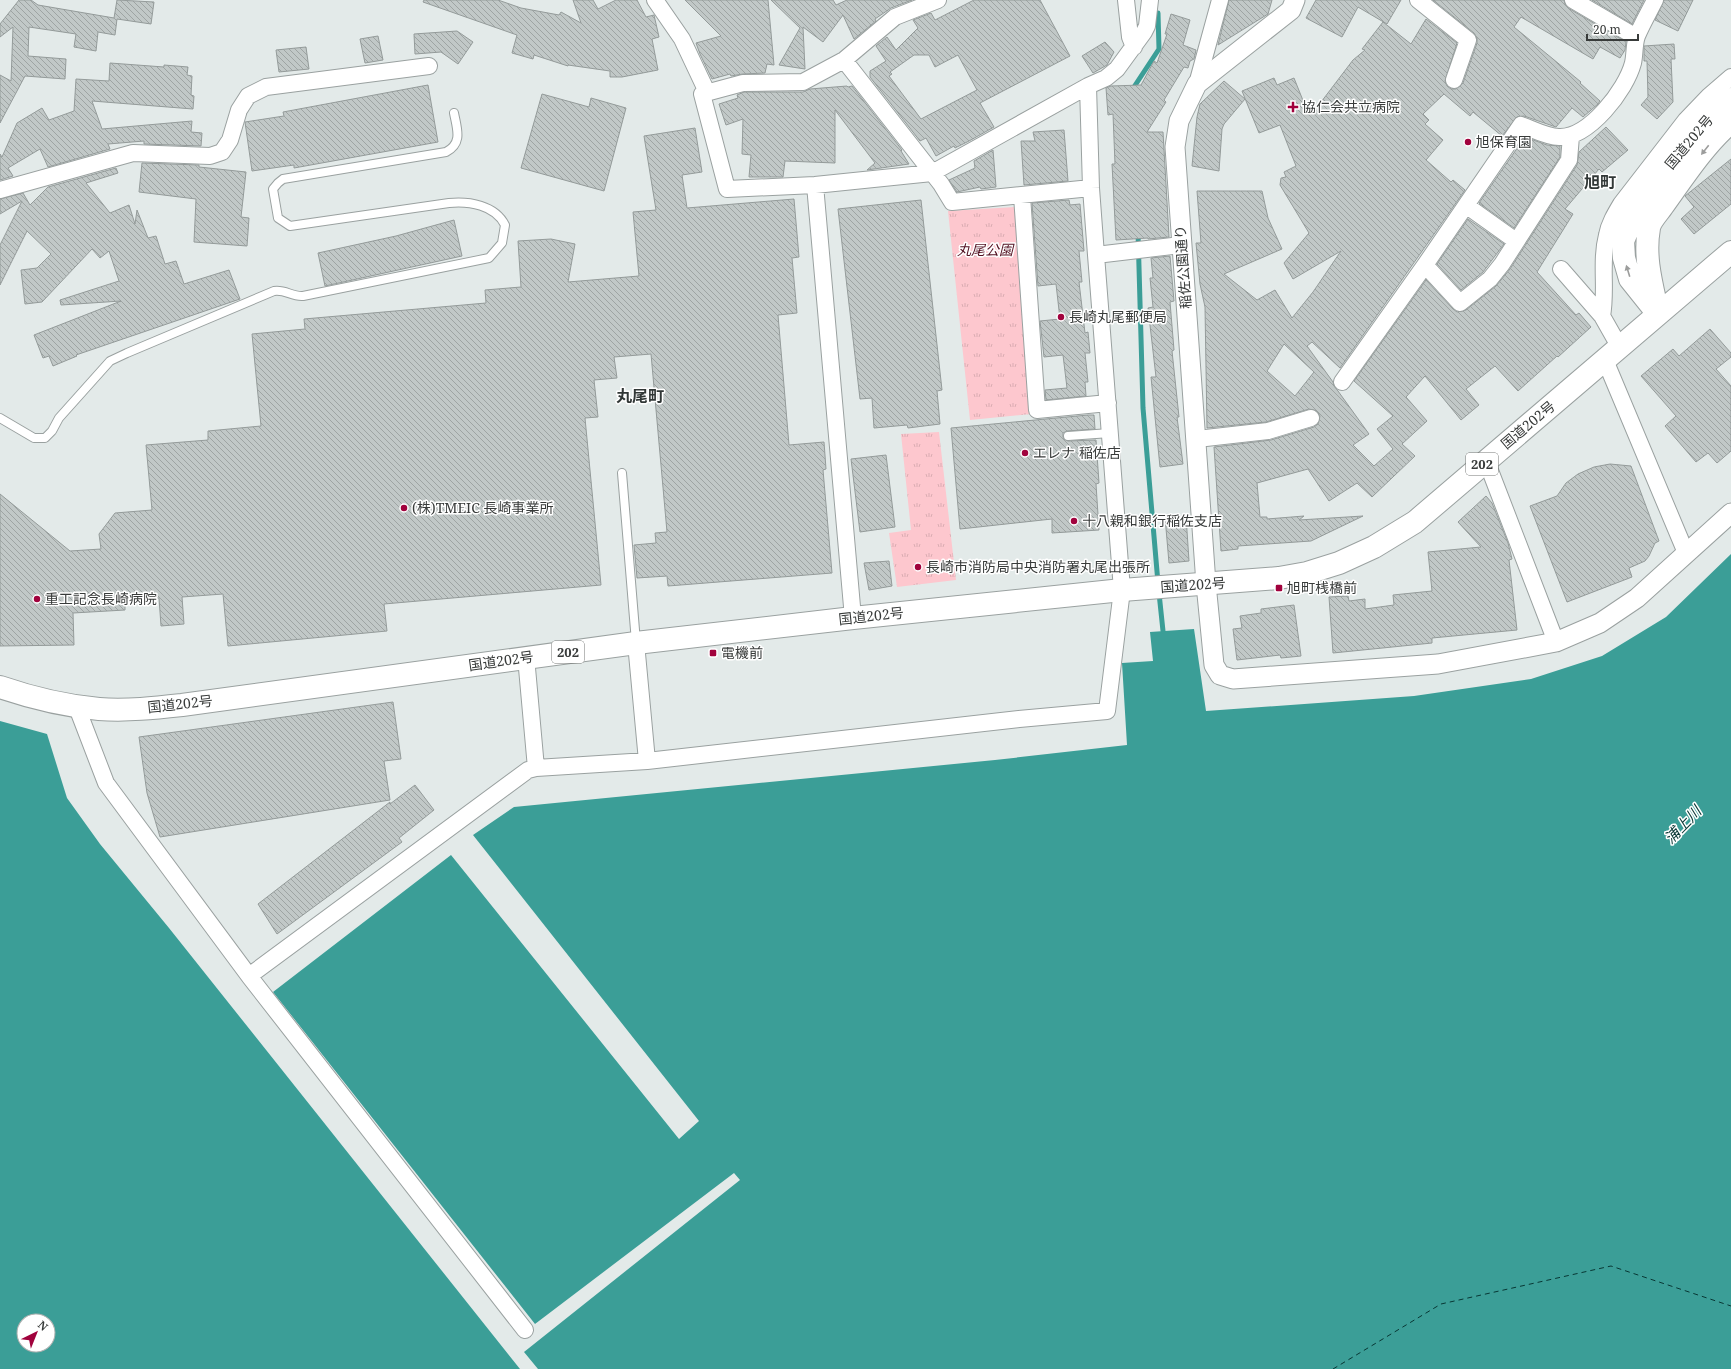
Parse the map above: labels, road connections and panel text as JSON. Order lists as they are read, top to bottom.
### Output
{
  "streets": {
    "highway": ["国道202号", "202"],
    "street": ["稲佐公園通り"]
  },
  "crossings": [
    ["国道202号", "稲佐公園通り"]
  ],
  "districts": ["旭町", "丸尾町"],
  "water": ["浦上川"],
  "parks": ["丸尾公園"],
  "places": {
    "health": ["協仁会共立病院"],
    "other": [
      "旭保育園",
      "長崎丸尾郵便局",
      "エレナ 稲佐店",
      "(株)TMEIC 長崎事業所",
      "十八親和銀行稲佐支店",
      "長崎市消防局中央消防署丸尾出張所",
      "重工記念長崎病院"
    ],
    "transit": ["旭町桟橋前", "電機前"]
  },
  "scale_bar": "20 m",
  "north": "top right"
}
